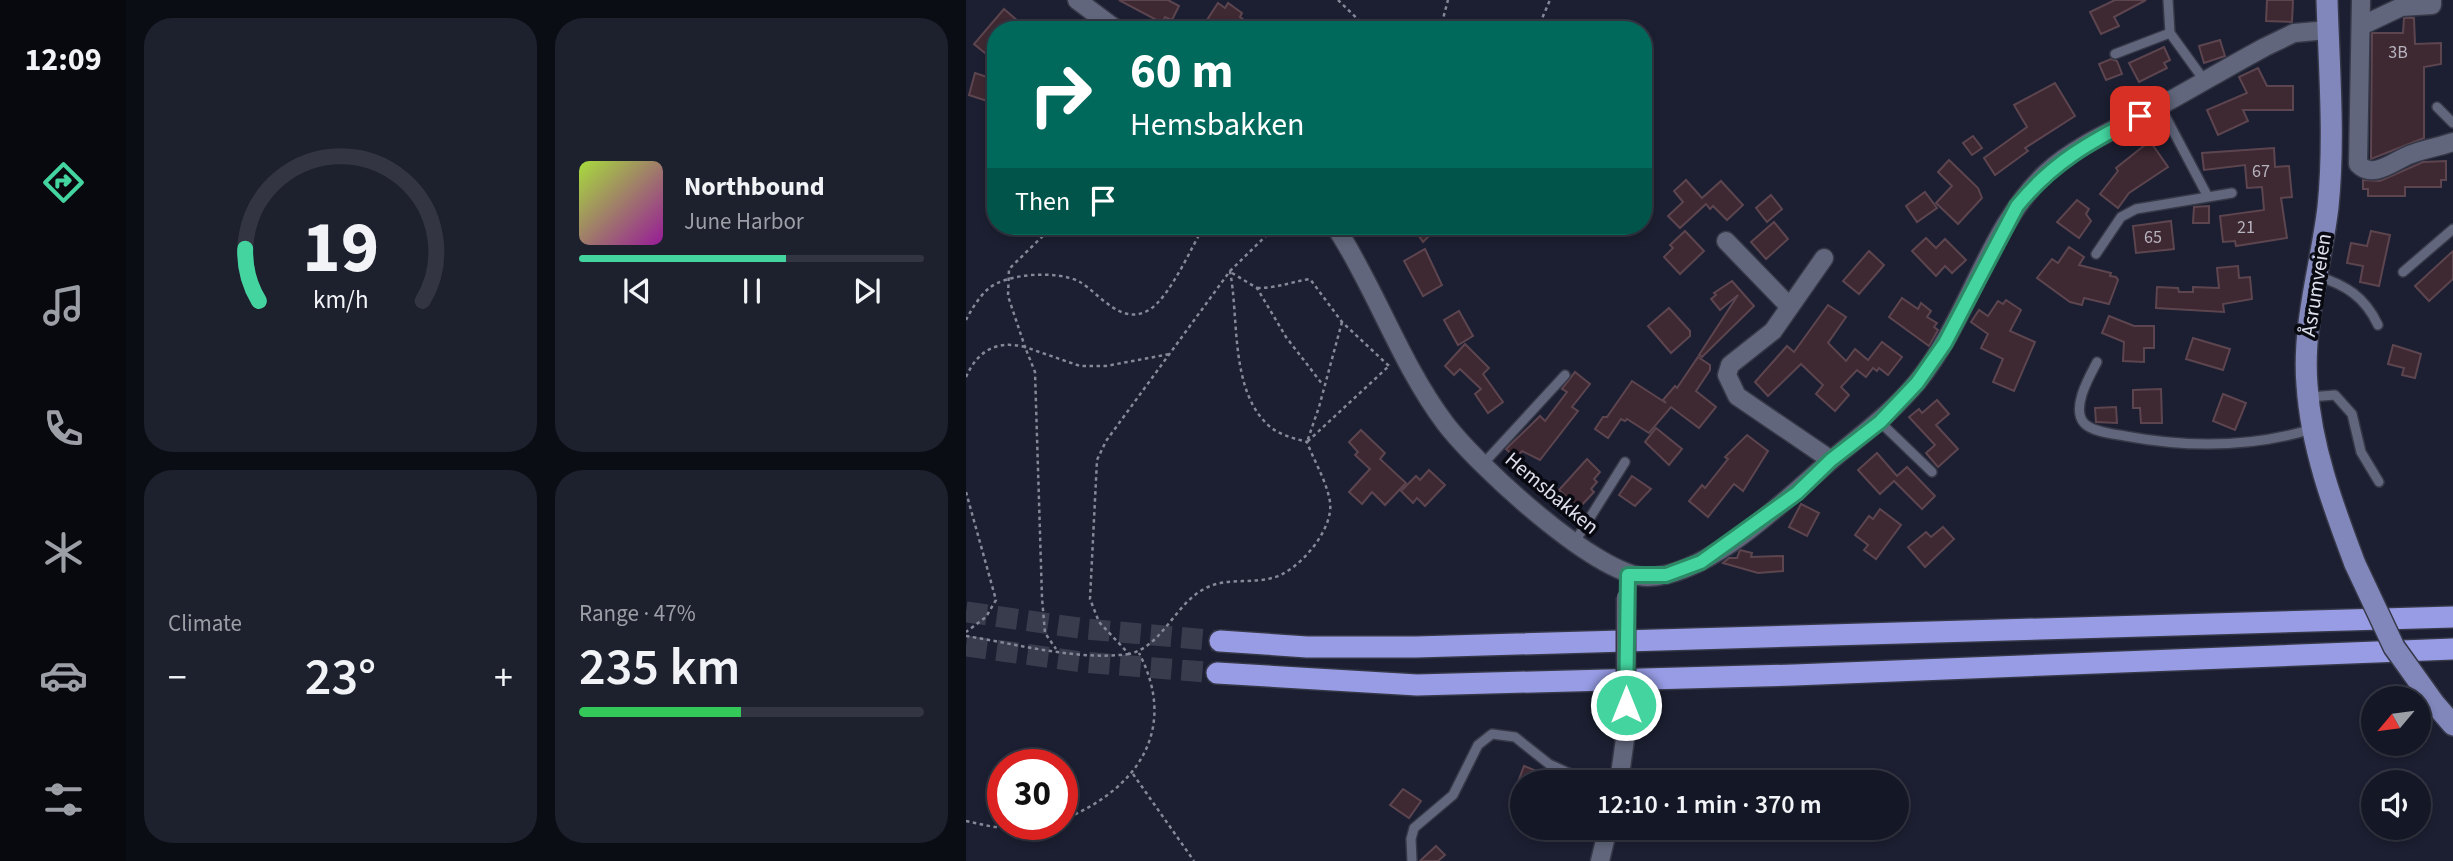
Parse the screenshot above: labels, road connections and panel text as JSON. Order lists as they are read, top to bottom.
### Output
{
  "streets": {
    "main road": ["Åsrumveien"],
    "street": ["Hemsbakken"]
  },
  "crossings": [
    ["Åsrumveien", "Hemsbakken"]
  ],
  "house_numbers": [
    "3B",
    "67",
    "21",
    "65"
  ],
  "north": "bottom left",
  "page": {
    "tabs": "12:09",
    "turn": ["60 m", "Hemsbakken"],
    "song": ["Northbound", "June Harbor"],
    "then": "Then",
    "tile": [
      "Climate",
      ["Range · 47%", "235 km"]
    ],
    "heat": ["−", "23°", "+"],
    "limit": "30",
    "trip": "12:10 · 1 min · 370 m",
    "gauge": ["19", "km/h"]
  }
}
